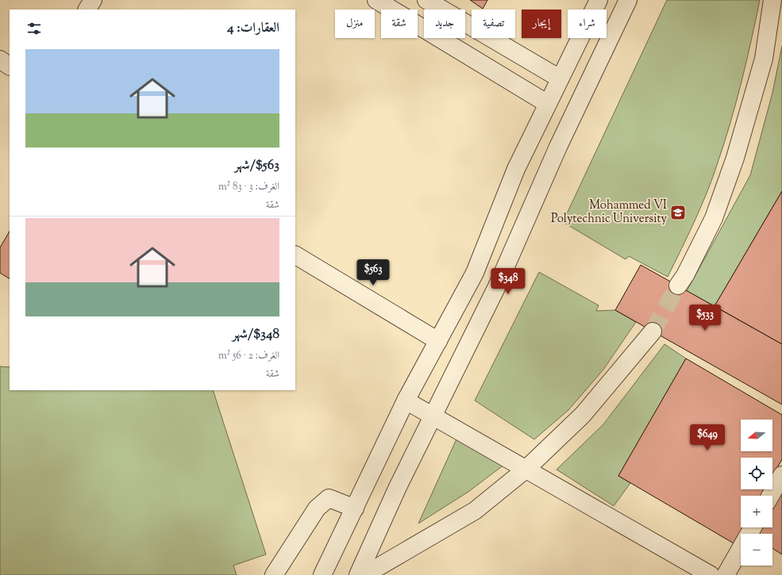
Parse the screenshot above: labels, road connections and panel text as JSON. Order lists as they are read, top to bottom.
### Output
{
  "places": {
    "school or university": ["Mohammed VI Polytechnic University"]
  },
  "north": "left",
  "page": {
    "chip": [
      "شراء",
      "إيجار",
      "تصفية",
      "جديد",
      "شقة",
      "منزل"
    ],
    "heading": "العقارات: 4",
    "list": [
      {
        "name": "$563/شهر",
        "note": "الغرف: 3 · 83 m² · شقة"
      },
      {
        "name": "$348/شهر",
        "note": "الغرف: 2 · 56 m² · شقة"
      }
    ],
    "price": [
      "$563",
      "$348",
      "$533",
      "$649"
    ],
    "map_buttons": ["+", "−"]
  }
}
